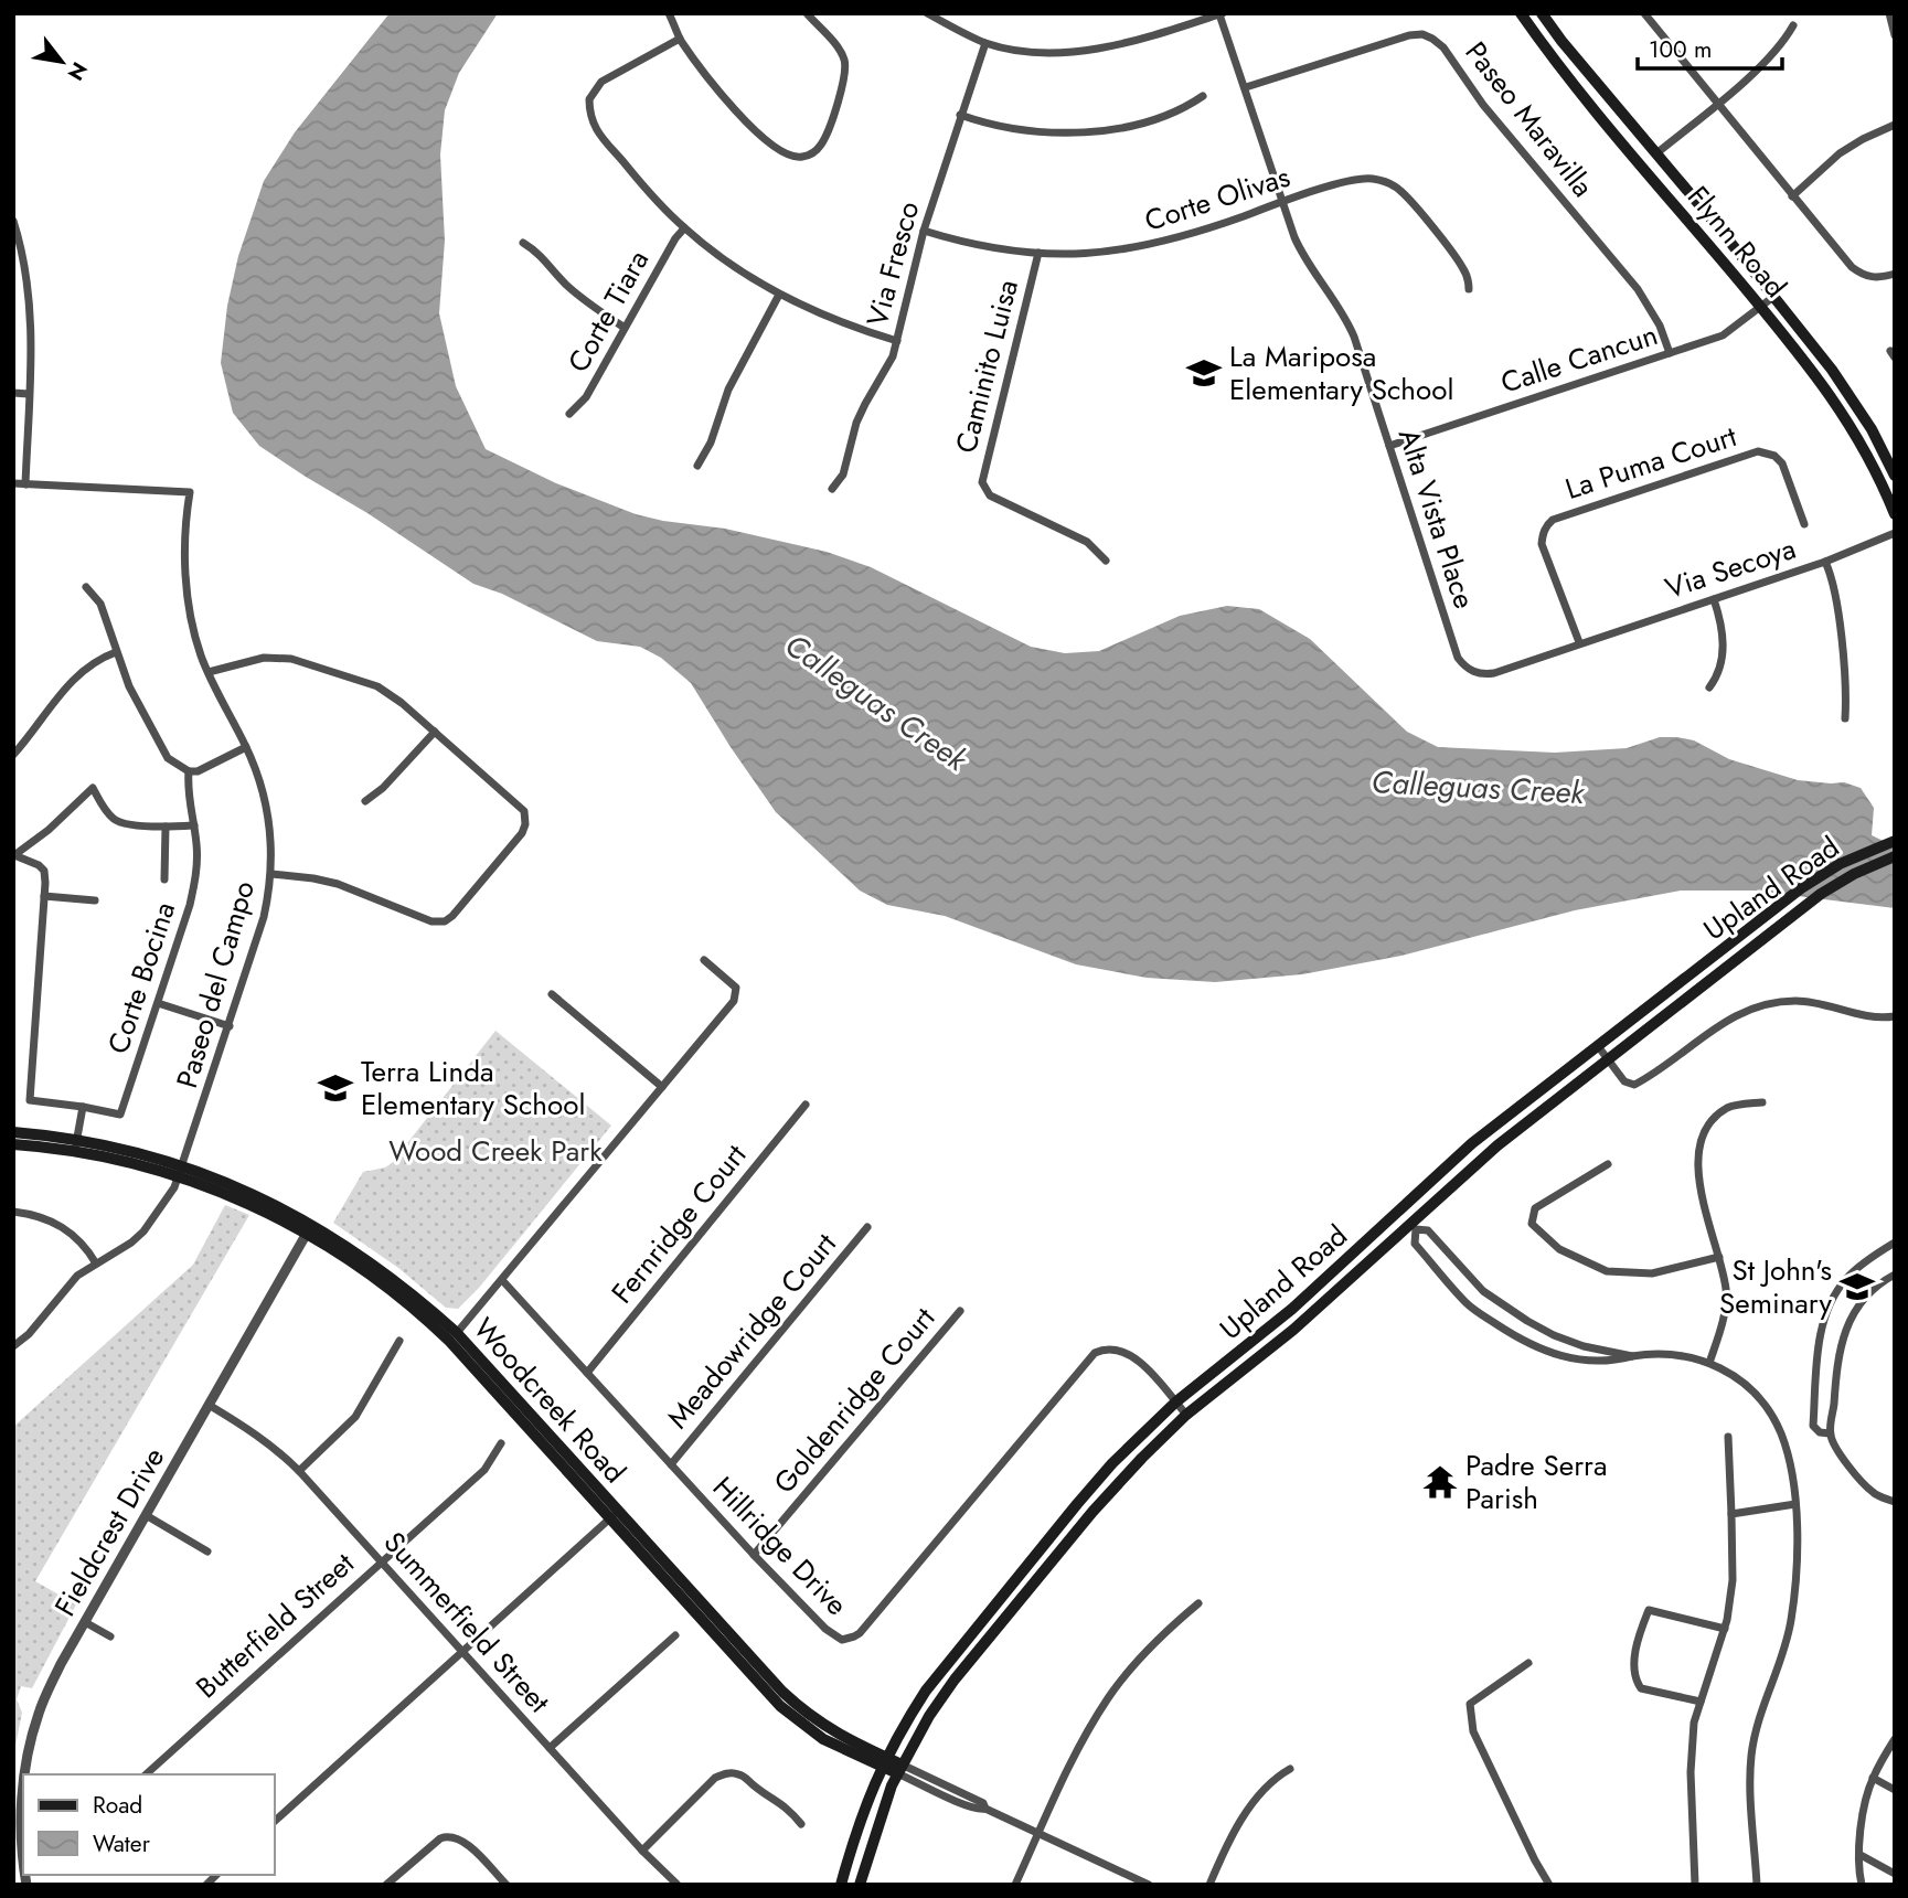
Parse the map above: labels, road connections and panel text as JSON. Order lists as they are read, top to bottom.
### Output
{
  "streets": {
    "main road": ["Flynn Road", "Upland Road", "Woodcreek Road"],
    "street": [
      "Paseo Maravilla",
      "Corte Olivas",
      "Via Fresco",
      "Corte Tiara",
      "Calle Cancun",
      "Caminito Luisa",
      "La Puma Court",
      "Alta Vista Place",
      "Via Secoya",
      "Corte Bocina",
      "Paseo del Campo",
      "Fernridge Court",
      "Meadowridge Court",
      "Goldenridge Court",
      "Fieldcrest Drive",
      "Hillridge Drive",
      "Summerfield Street",
      "Butterfield Street"
    ]
  },
  "crossings": [
    ["Paseo Maravilla", "Calle Cancun"],
    ["Paseo Maravilla", "Alta Vista Place"],
    ["Corte Olivas", "Via Fresco"],
    ["Corte Olivas", "Caminito Luisa"],
    ["Corte Olivas", "Alta Vista Place"],
    ["Flynn Road", "Calle Cancun"],
    ["Calle Cancun", "Alta Vista Place"],
    ["La Puma Court", "Alta Vista Place"],
    ["La Puma Court", "Via Secoya"],
    ["Alta Vista Place", "Via Secoya"],
    ["Upland Road", "Woodcreek Road"],
    ["Upland Road", "Hillridge Drive"],
    ["Paseo del Campo", "Woodcreek Road"],
    ["Fernridge Court", "Hillridge Drive"],
    ["Meadowridge Court", "Hillridge Drive"],
    ["Woodcreek Road", "Fieldcrest Drive"],
    ["Goldenridge Court", "Hillridge Drive"],
    ["Fieldcrest Drive", "Summerfield Street"],
    ["Summerfield Street", "Butterfield Street"]
  ],
  "water": ["Calleguas Creek"],
  "parks": ["Wood Creek Park"],
  "places": {
    "school or university": ["La Mariposa Elementary School", "Terra Linda Elementary School", "St John's Seminary"],
    "temple": ["Padre Serra Parish"]
  },
  "legend": ["Road", "Water"],
  "scale_bar": "100 m",
  "north": "bottom right"
}
